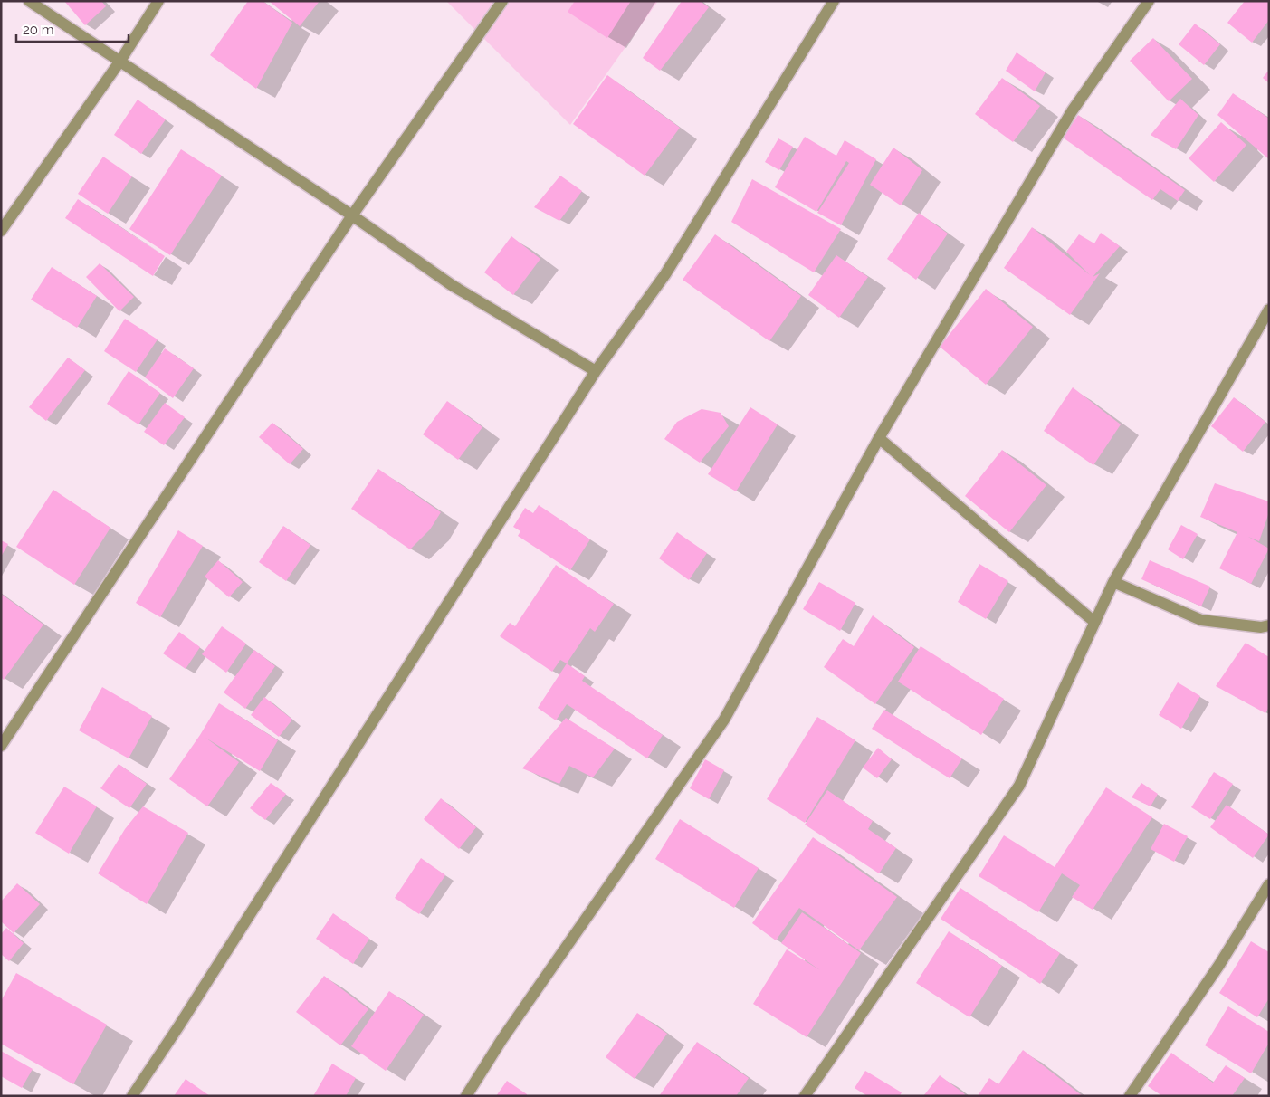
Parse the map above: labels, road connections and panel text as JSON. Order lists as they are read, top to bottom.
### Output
{
  "scale_bar": "20 m"
}
